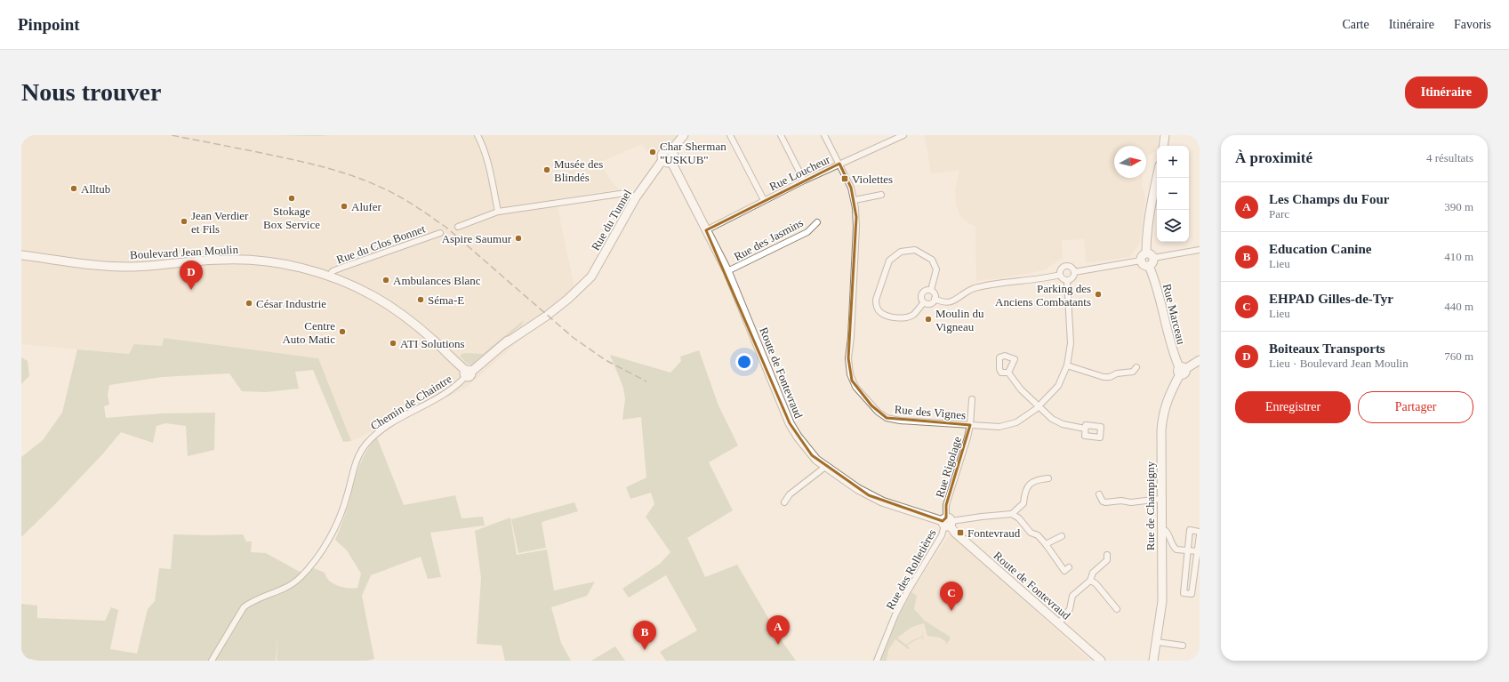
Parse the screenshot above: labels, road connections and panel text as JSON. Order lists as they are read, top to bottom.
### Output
{
  "streets": {
    "street": [
      "Rue Loucheur",
      "Rue du Tunnel",
      "Rue des Jasmins",
      "Rue du Clos Bonnet",
      "Boulevard Jean Moulin",
      "Rue Marceau",
      "Route de Fontevraud",
      "Chemin de Chaintre",
      "Rue des Vignes",
      "Rue Rigolage",
      "Rue de Champigny",
      "Rue des Rolletières"
    ]
  },
  "crossings": [
    ["Rue Loucheur", "Route de Fontevraud"],
    ["Rue Loucheur", "Rue des Vignes"],
    ["Rue du Tunnel", "Boulevard Jean Moulin"],
    ["Rue du Tunnel", "Route de Fontevraud"],
    ["Rue du Tunnel", "Chemin de Chaintre"],
    ["Rue des Jasmins", "Route de Fontevraud"],
    ["Rue du Clos Bonnet", "Boulevard Jean Moulin"],
    ["Boulevard Jean Moulin", "Chemin de Chaintre"],
    ["Rue Marceau", "Rue de Champigny"],
    ["Route de Fontevraud", "Rue Rigolage"],
    ["Route de Fontevraud", "Rue des Rolletières"],
    ["Rue des Vignes", "Rue Rigolage"],
    ["Rue Rigolage", "Rue des Rolletières"]
  ],
  "places": {
    "other": [
      "Char Sherman \"USKUB\"",
      "Musée des Blindés",
      "Alltub",
      "Stokage Box Service",
      "Alufer",
      "Jean Verdier et Fils",
      "Aspire Saumur",
      "Ambulances Blanc",
      "Parking des Anciens Combatants",
      "Séma-E",
      "César Industrie",
      "Moulin du Vigneau",
      "Centre Auto Matic",
      "ATI Solutions"
    ],
    "transit": ["Violettes", "Fontevraud"]
  },
  "north": "right",
  "page": {
    "header": "Pinpoint",
    "nav": ["Carte", "Itinéraire", "Favoris"],
    "buttons": [
      "Itinéraire",
      ["Enregistrer", "Partager"]
    ],
    "title": "Nous trouver",
    "heading": ["À proximité", "4 résultats"],
    "map_buttons": ["+", "−"],
    "list": [
      {
        "mark": "A",
        "name": "Les Champs du Four",
        "note": "Parc",
        "value": "390 m"
      },
      {
        "mark": "B",
        "name": "Education Canine",
        "note": "Lieu",
        "value": "410 m"
      },
      {
        "mark": "C",
        "name": "EHPAD Gilles-de-Tyr",
        "note": "Lieu",
        "value": "440 m"
      },
      {
        "mark": "D",
        "name": "Boiteaux Transports",
        "note": "Lieu · Boulevard Jean Moulin",
        "value": "760 m"
      }
    ],
    "pins": [
      "D",
      "C",
      "A",
      "B"
    ]
  }
}
